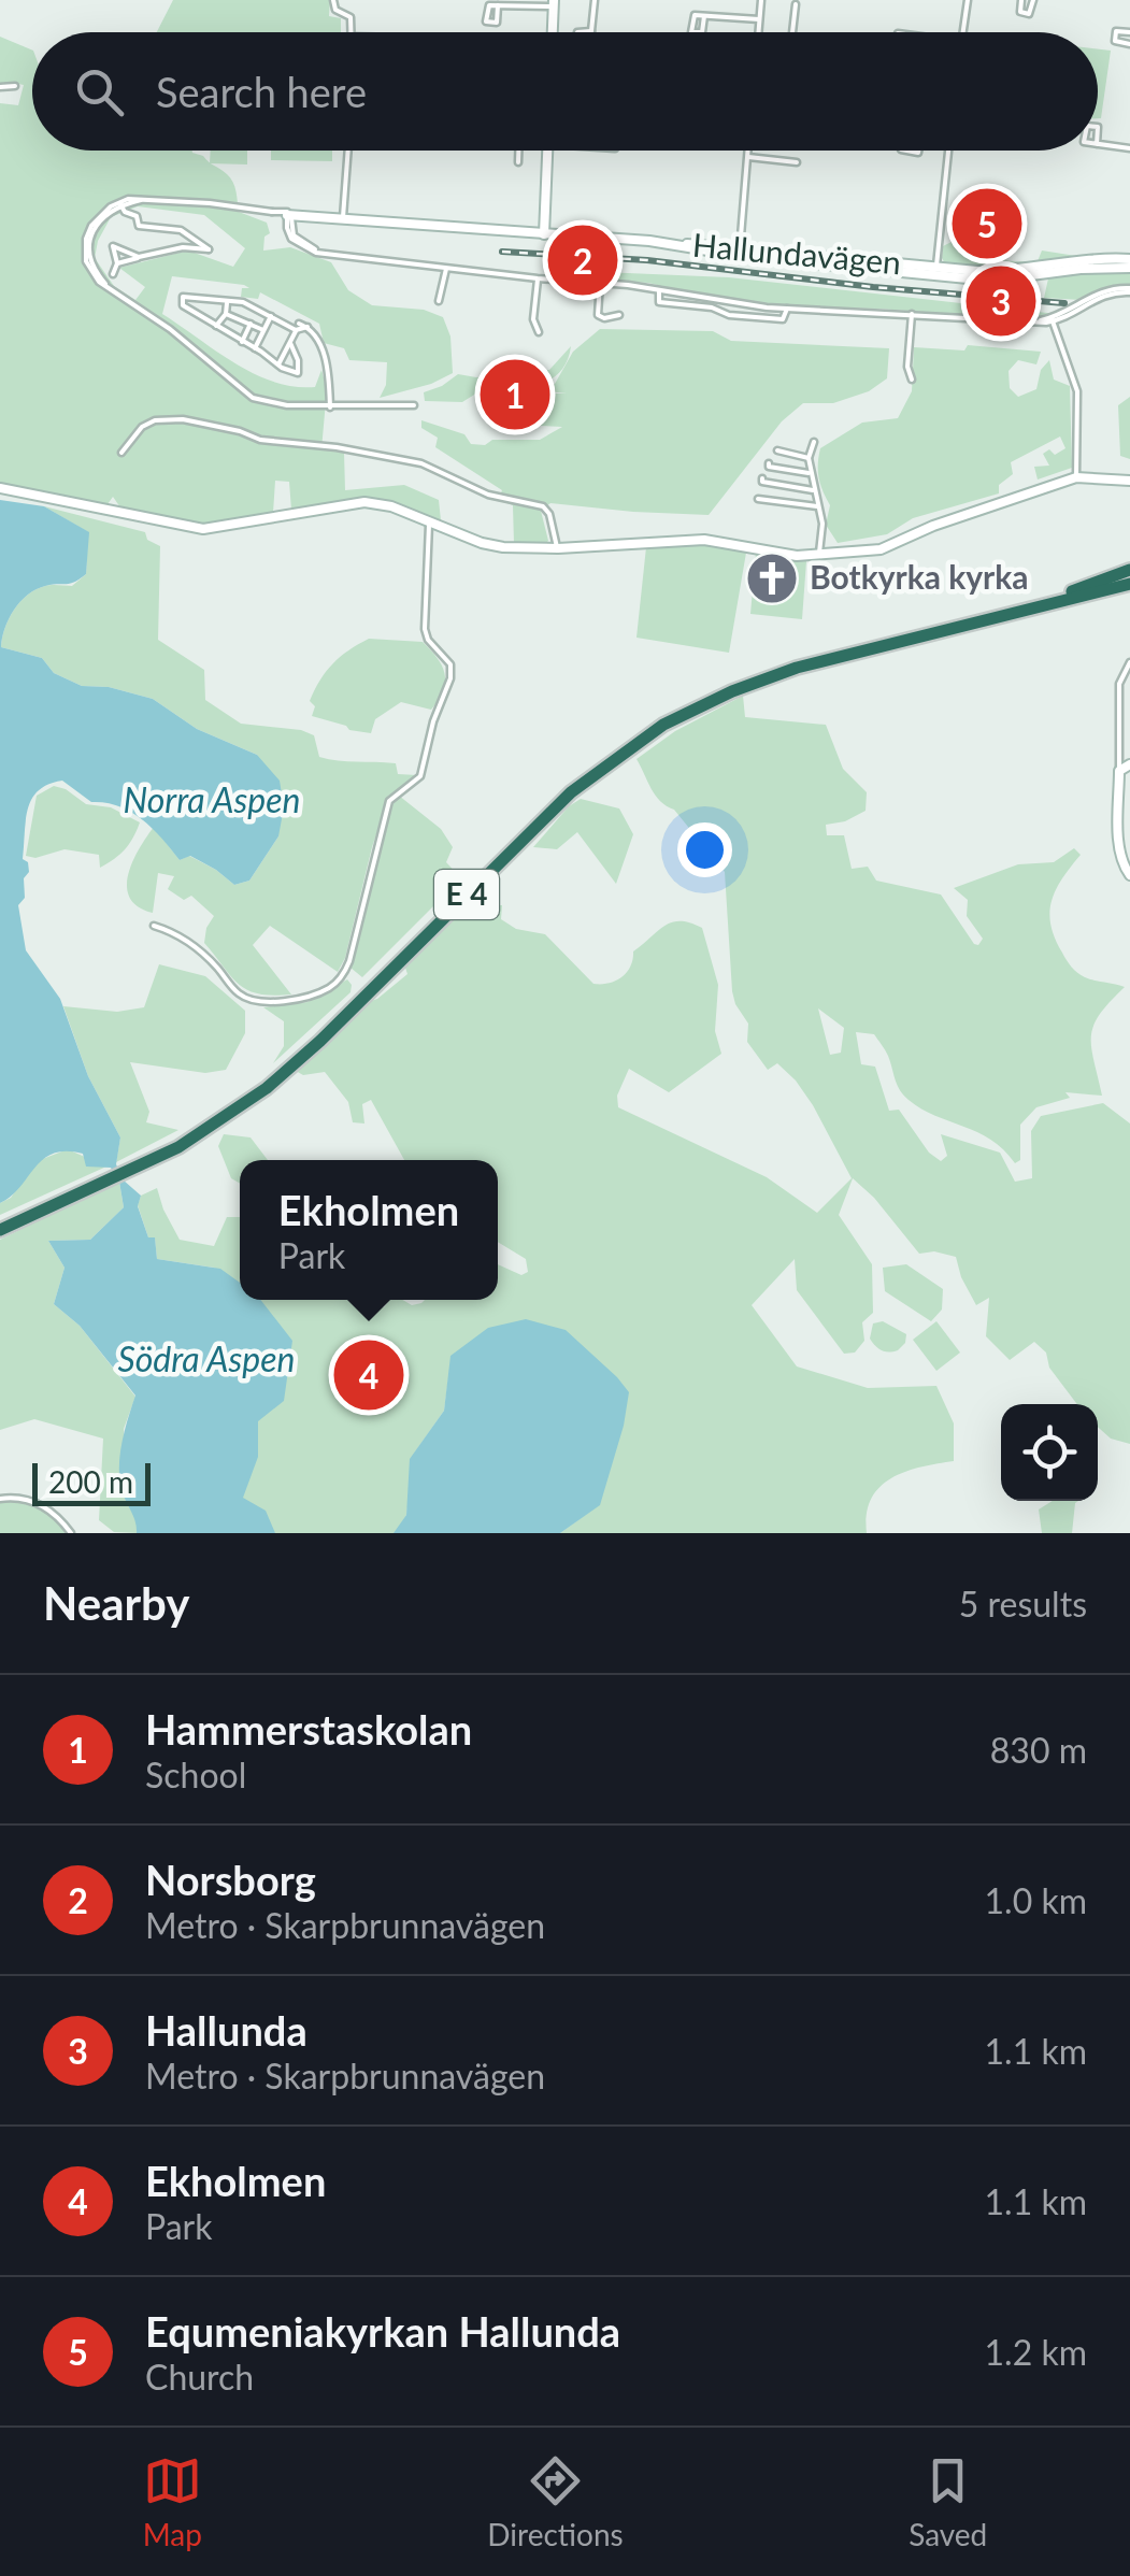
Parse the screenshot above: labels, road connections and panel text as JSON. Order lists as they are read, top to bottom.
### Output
{
  "streets": {
    "highway": ["E 4"],
    "main road": ["Hallundavägen"]
  },
  "water": ["Norra Aspen", "Södra Aspen"],
  "places": {
    "church": ["Botkyrka kyrka"]
  },
  "scale_bar": "200 m",
  "page": {
    "search": "Search here",
    "pins": [
      "5",
      "2",
      "3",
      "1",
      "4"
    ],
    "popup": ["Ekholmen", "Park"],
    "scale": "200 m",
    "heading": ["Nearby", "5 results"],
    "list": [
      {
        "mark": "1",
        "name": "Hammerstaskolan",
        "note": "School",
        "value": "830 m"
      },
      {
        "mark": "2",
        "name": "Norsborg",
        "note": "Metro · Skarpbrunnavägen",
        "value": "1.0 km"
      },
      {
        "mark": "3",
        "name": "Hallunda",
        "note": "Metro · Skarpbrunnavägen",
        "value": "1.1 km"
      },
      {
        "mark": "4",
        "name": "Ekholmen",
        "note": "Park",
        "value": "1.1 km"
      },
      {
        "mark": "5",
        "name": "Equmeniakyrkan Hallunda",
        "note": "Church",
        "value": "1.2 km"
      }
    ],
    "nav": ["Map", "Directions", "Saved"]
  }
}
